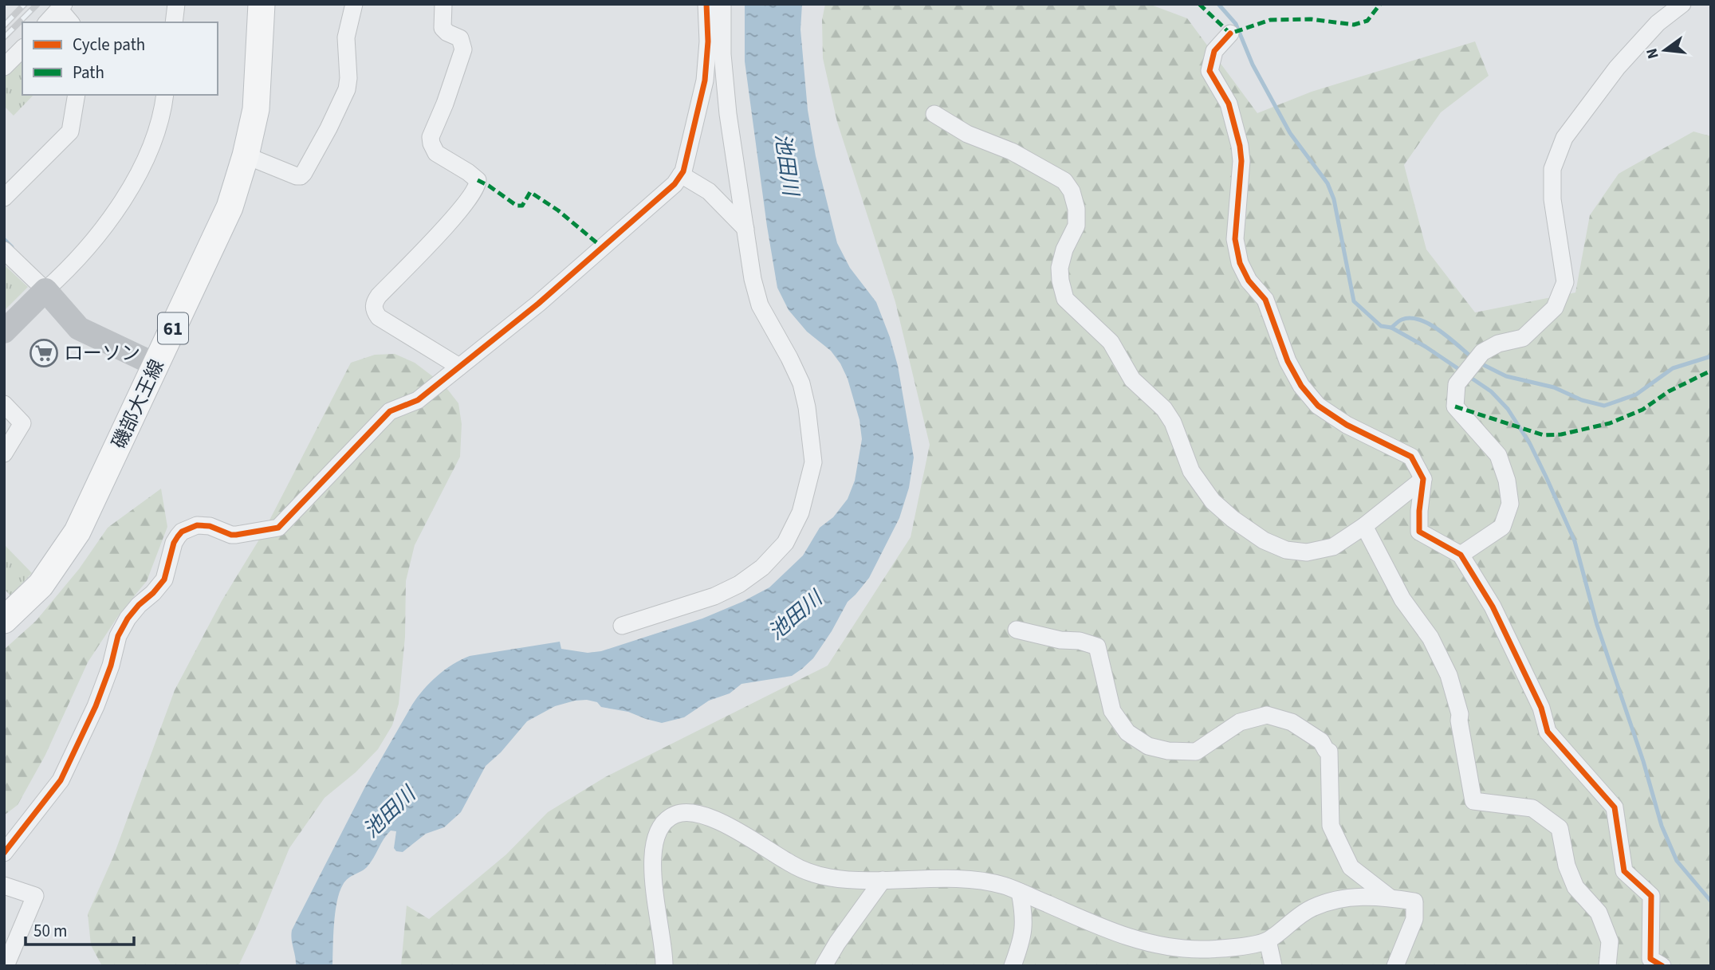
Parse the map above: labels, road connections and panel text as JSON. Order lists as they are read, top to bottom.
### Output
{
  "streets": {
    "main road": ["61", "磯部大王線"]
  },
  "water": ["池田川"],
  "places": {
    "supermarket": ["ローソン"]
  },
  "legend": ["Cycle path", "Path"],
  "scale_bar": "50 m",
  "north": "left"
}
